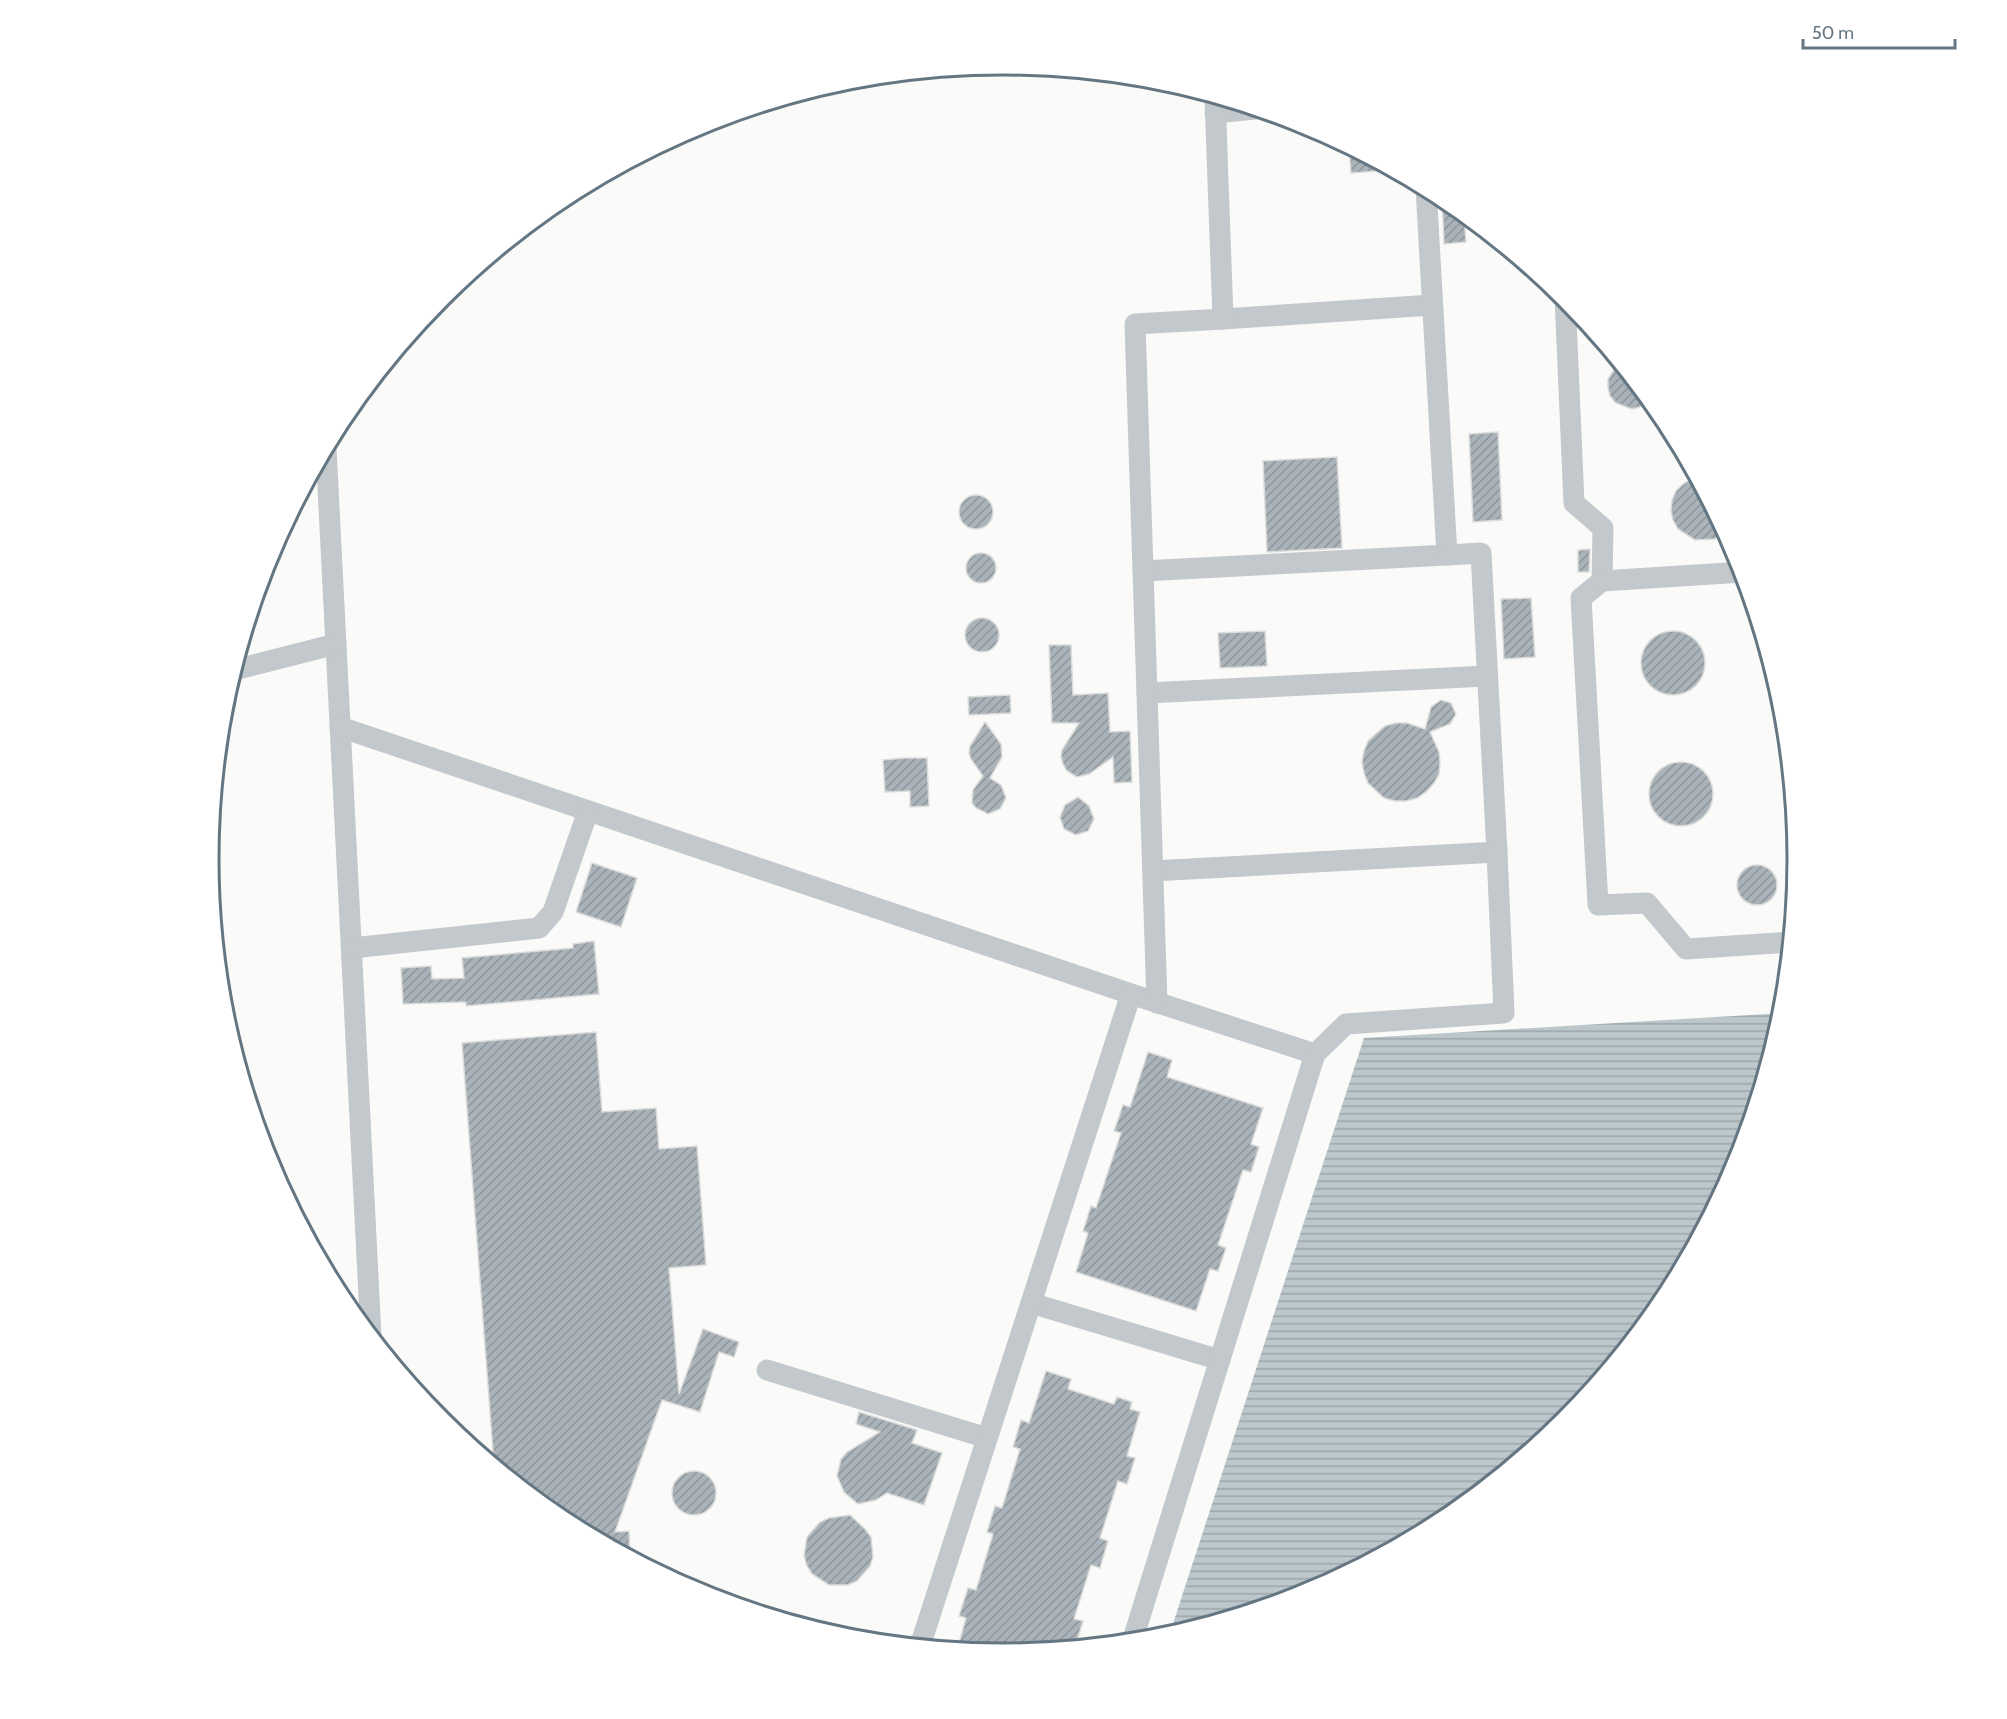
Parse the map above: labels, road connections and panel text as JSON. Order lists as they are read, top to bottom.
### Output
{
  "scale_bar": "50 m"
}
